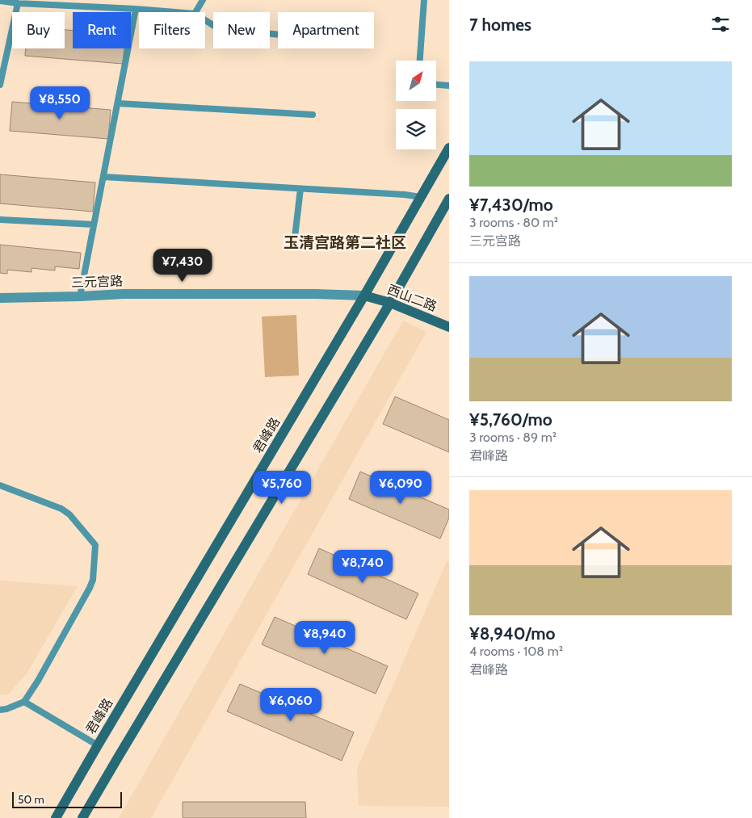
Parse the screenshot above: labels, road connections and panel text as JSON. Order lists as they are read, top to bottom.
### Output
{
  "streets": {
    "main road": ["西山二路", "君峰路"],
    "street": ["三元宫路"]
  },
  "crossings": [
    ["三元宫路", "西山二路"],
    ["三元宫路", "君峰路"],
    ["西山二路", "君峰路"]
  ],
  "districts": ["玉清宫路第二社区"],
  "scale_bar": "50 m",
  "north": "top right",
  "page": {
    "heading": "7 homes",
    "chip": [
      "Buy",
      "Rent",
      "Filters",
      "New",
      "Apartment"
    ],
    "list": [
      {
        "name": "¥7,430/mo",
        "note": "3 rooms · 80 m² · 三元宫路"
      },
      {
        "name": "¥5,760/mo",
        "note": "3 rooms · 89 m² · 君峰路"
      },
      {
        "name": "¥8,940/mo",
        "note": "4 rooms · 108 m² · 君峰路"
      }
    ],
    "price": [
      "¥8,550",
      "¥7,430",
      "¥5,760",
      "¥6,090",
      "¥8,740",
      "¥8,940",
      "¥6,060"
    ],
    "scale": "50 m"
  }
}
